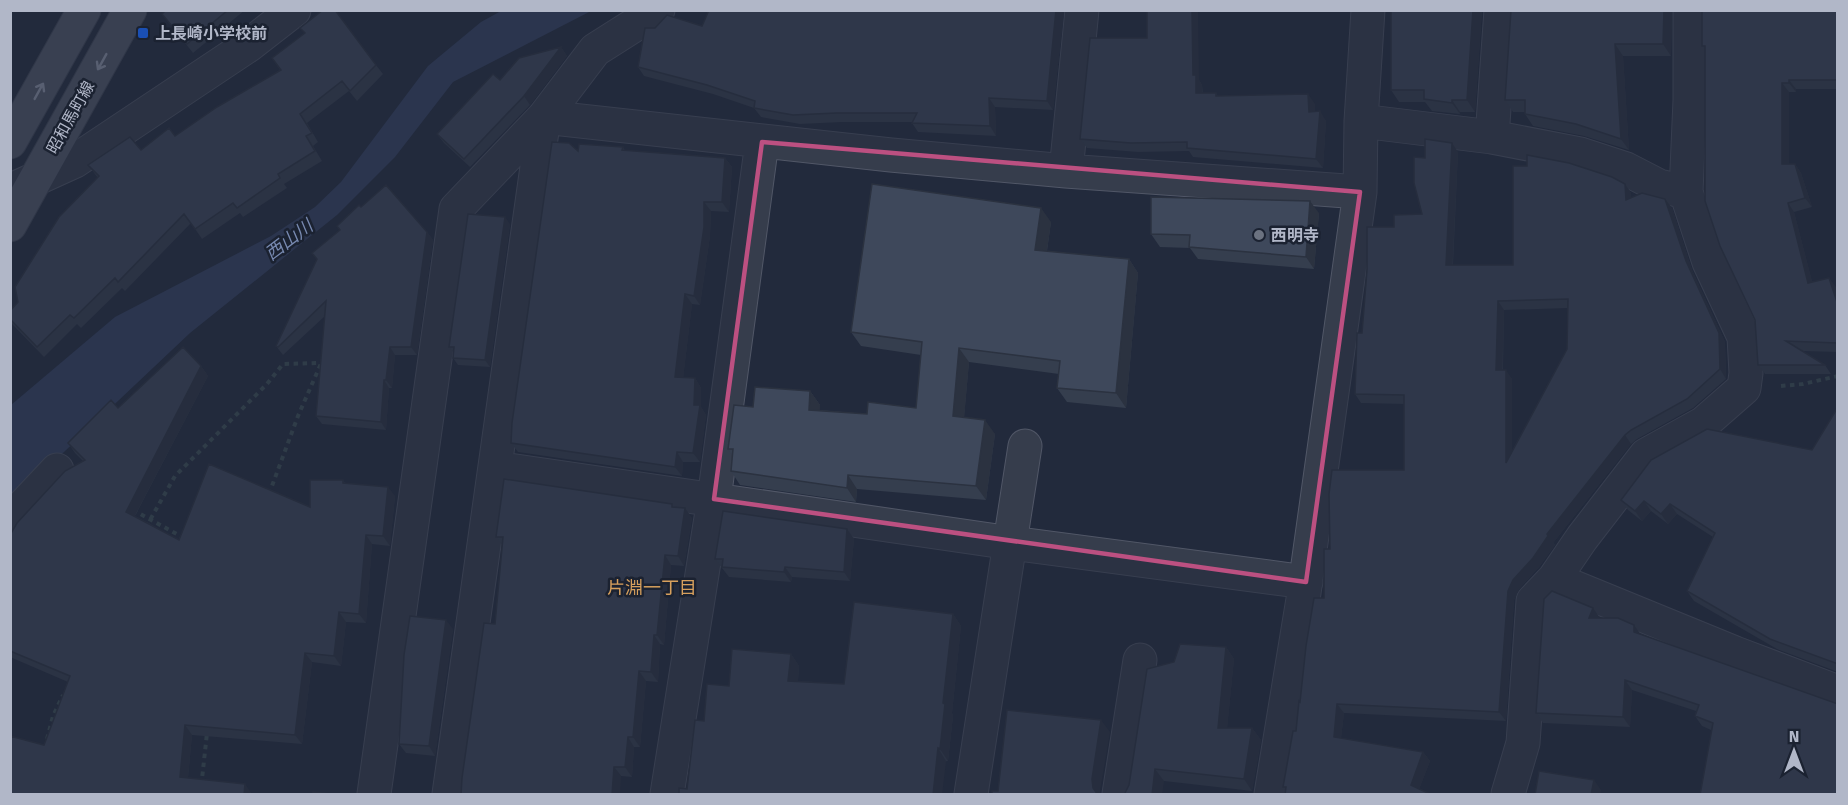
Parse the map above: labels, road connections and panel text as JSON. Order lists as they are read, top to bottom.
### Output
{
  "streets": {
    "main road": ["昭和馬町線"]
  },
  "districts": ["片淵一丁目"],
  "water": ["西山川"],
  "places": {
    "transit": ["上長崎小学校前"],
    "other": ["西明寺"]
  },
  "north": "top"
}
